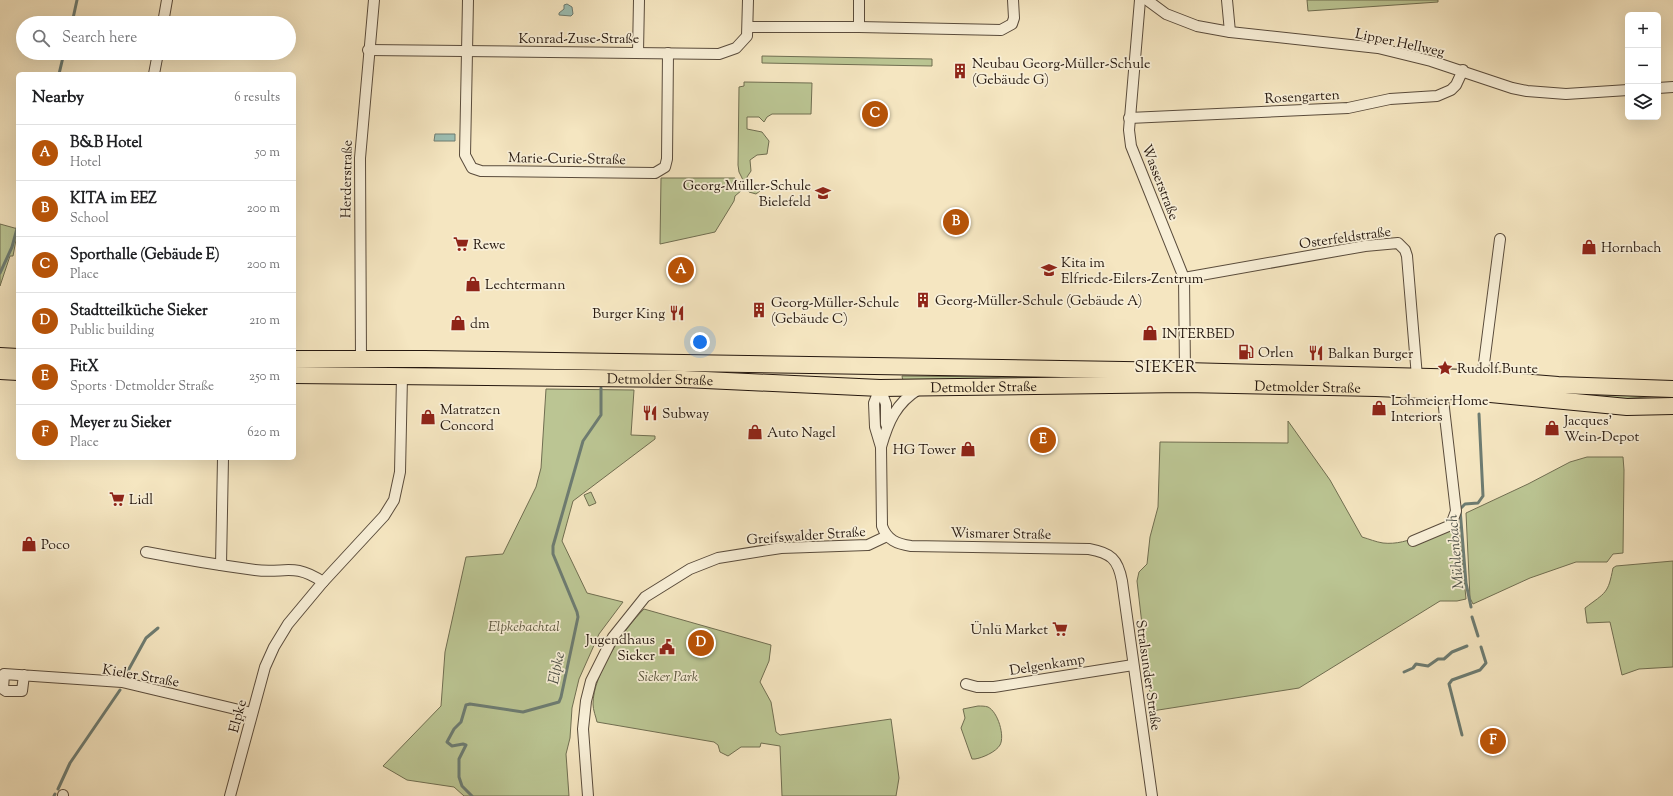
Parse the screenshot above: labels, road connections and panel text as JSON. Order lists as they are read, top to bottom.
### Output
{
  "streets": {
    "main road": ["Detmolder Straße"],
    "street": [
      "Konrad-Zuse-Straße",
      "Lipper Hellweg",
      "Rosengarten",
      "Marie-Curie-Straße",
      "Herderstraße",
      "Wasserstraße",
      "Osterfeldstraße",
      "Wismarer Straße",
      "Greifswalder Straße",
      "Delgenkamp",
      "Kieler Straße",
      "Stralsunder Straße",
      "Elpke"
    ]
  },
  "crossings": [
    ["Konrad-Zuse-Straße", "Marie-Curie-Straße"],
    ["Konrad-Zuse-Straße", "Herderstraße"],
    ["Lipper Hellweg", "Rosengarten"],
    ["Rosengarten", "Wasserstraße"],
    ["Herderstraße", "Detmolder Straße"],
    ["Wasserstraße", "Osterfeldstraße"],
    ["Wasserstraße", "Detmolder Straße"],
    ["Osterfeldstraße", "Detmolder Straße"],
    ["Detmolder Straße", "Greifswalder Straße"],
    ["Detmolder Straße", "Elpke"],
    ["Wismarer Straße", "Greifswalder Straße"],
    ["Wismarer Straße", "Stralsunder Straße"],
    ["Delgenkamp", "Stralsunder Straße"],
    ["Kieler Straße", "Elpke"]
  ],
  "districts": ["SIEKER"],
  "water": ["Mühlenbach", "Elpke"],
  "parks": ["Elpkebachtal", "Sieker Park"],
  "places": {
    "building": ["Neubau Georg-Müller-Schule (Gebäude G)", "Georg-Müller-Schule (Gebäude A)", "Georg-Müller-Schule (Gebäude C)"],
    "school or university": ["Georg-Müller-Schule Bielefeld", "Kita im Elfriede-Eilers-Zentrum"],
    "supermarket": ["Rewe", "Lidl", "Ünlü Market"],
    "shop": [
      "Hornbach",
      "Lechtermann",
      "dm",
      "INTERBED",
      "Lohmeier Home Interiors",
      "Matratzen Concord",
      "Jacques' Wein-Depot",
      "Auto Nagel",
      "HG Tower",
      "Poco"
    ],
    "restaurant": ["Burger King", "Balkan Burger", "Subway"],
    "fuel station": ["Orlen"],
    "place": ["Rudolf Bunte"],
    "public building": ["Jugendhaus Sieker"]
  },
  "page": {
    "map_buttons": ["+", "−"],
    "search": "Search here",
    "heading": ["Nearby", "6 results"],
    "pins": [
      "C",
      "B",
      "A",
      "E",
      "D",
      "F"
    ],
    "list": [
      {
        "mark": "A",
        "name": "B&B Hotel",
        "note": "Hotel",
        "value": "50 m"
      },
      {
        "mark": "B",
        "name": "KITA im EEZ",
        "note": "School",
        "value": "200 m"
      },
      {
        "mark": "C",
        "name": "Sporthalle (Gebäude E)",
        "note": "Place",
        "value": "200 m"
      },
      {
        "mark": "D",
        "name": "Stadtteilküche Sieker",
        "note": "Public building",
        "value": "210 m"
      },
      {
        "mark": "E",
        "name": "FitX",
        "note": "Sports · Detmolder Straße",
        "value": "250 m"
      },
      {
        "mark": "F",
        "name": "Meyer zu Sieker",
        "note": "Place",
        "value": "620 m"
      }
    ]
  }
}
